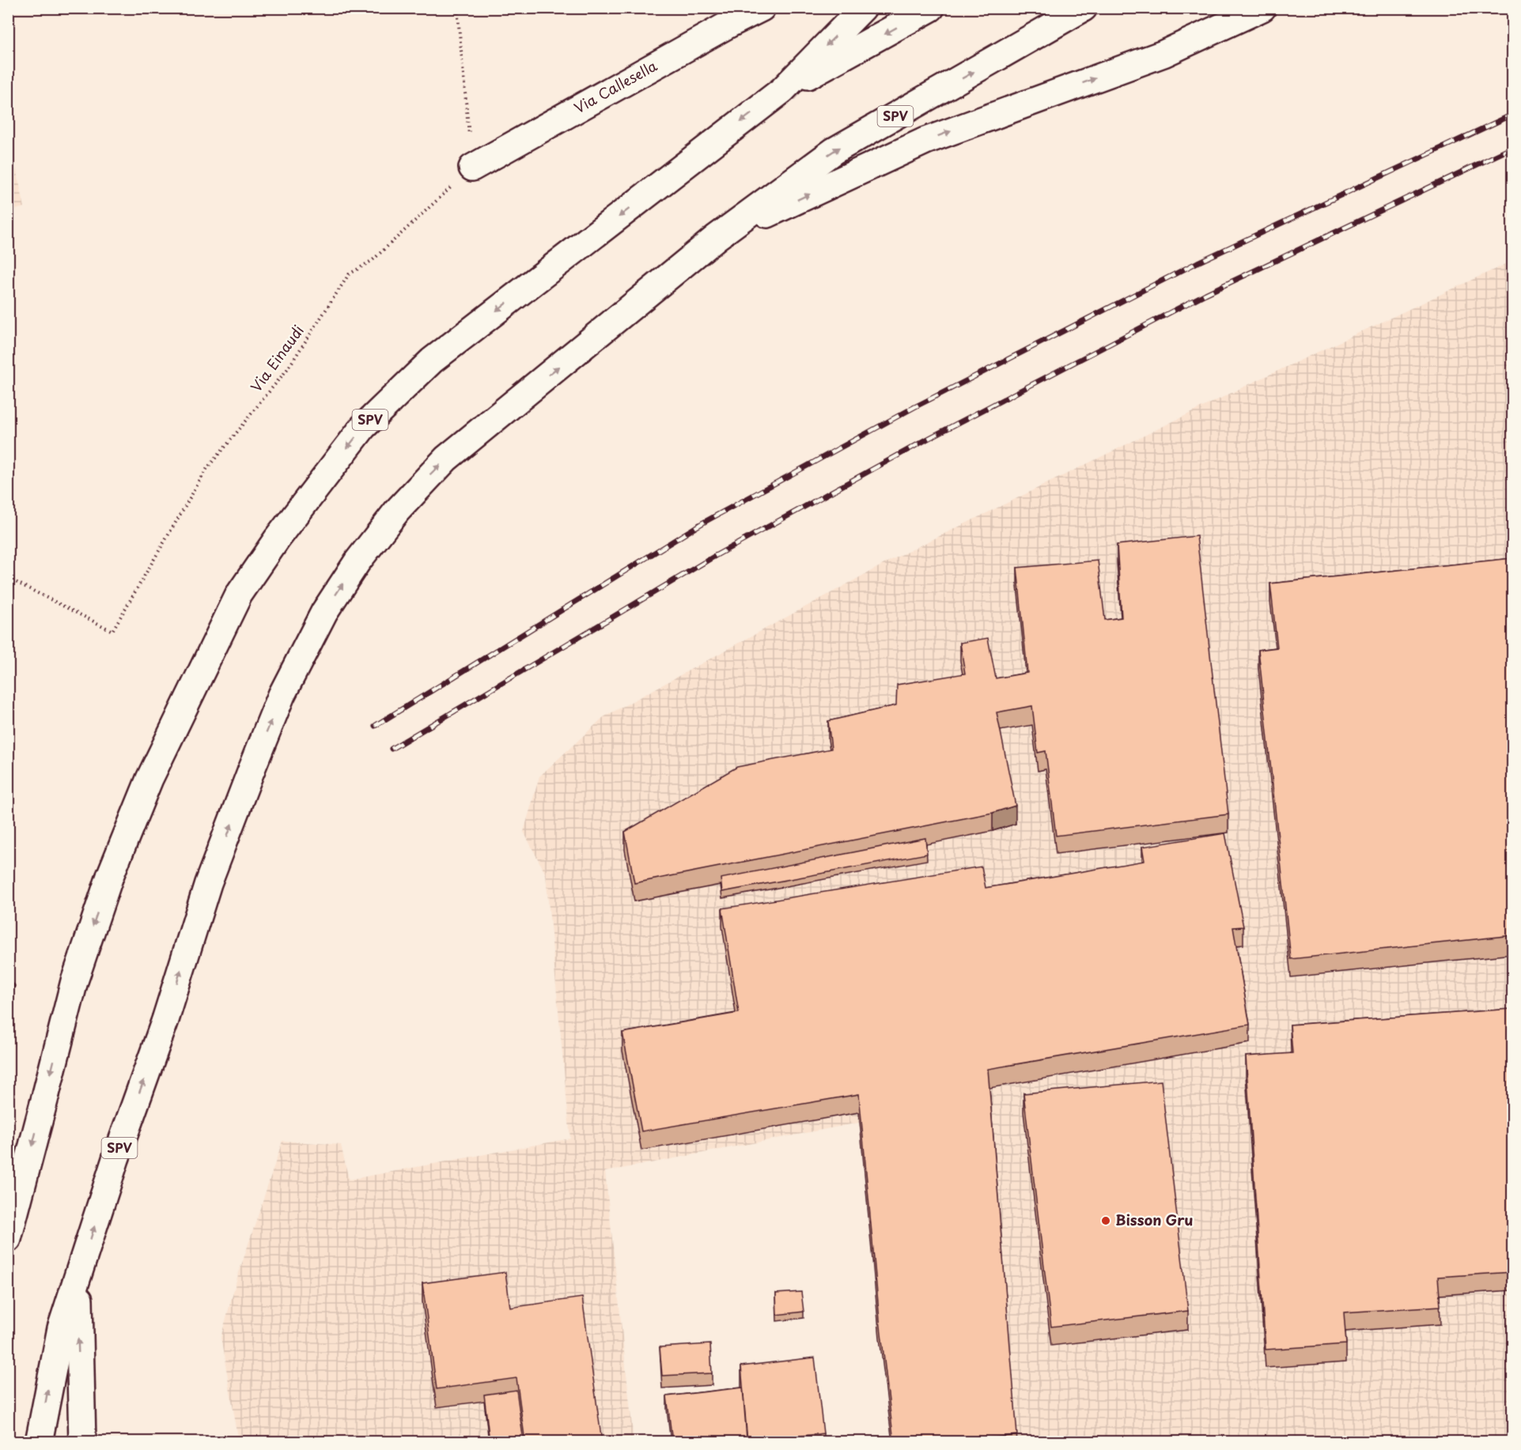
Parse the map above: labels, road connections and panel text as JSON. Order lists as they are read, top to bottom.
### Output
{
  "streets": {
    "main road": ["Via Callesella", "SPV"],
    "path": ["Via Einaudi"]
  },
  "crossings": [
    ["Via Callesella", "Via Einaudi"]
  ],
  "places": ["Bisson Gru"]
}
